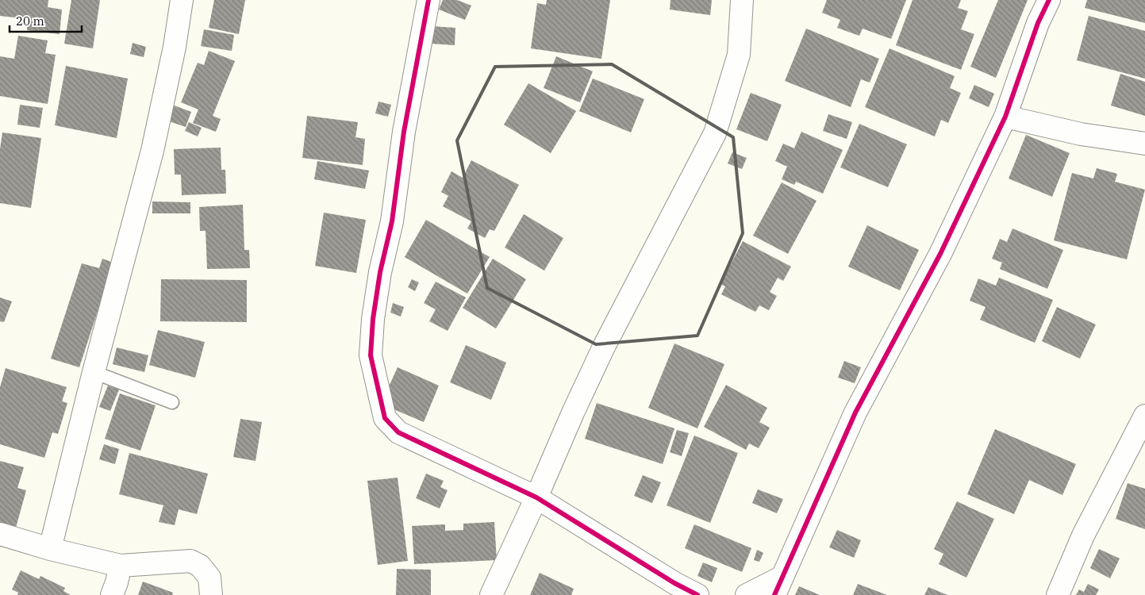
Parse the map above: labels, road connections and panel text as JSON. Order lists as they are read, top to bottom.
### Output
{
  "scale_bar": "20 m"
}
